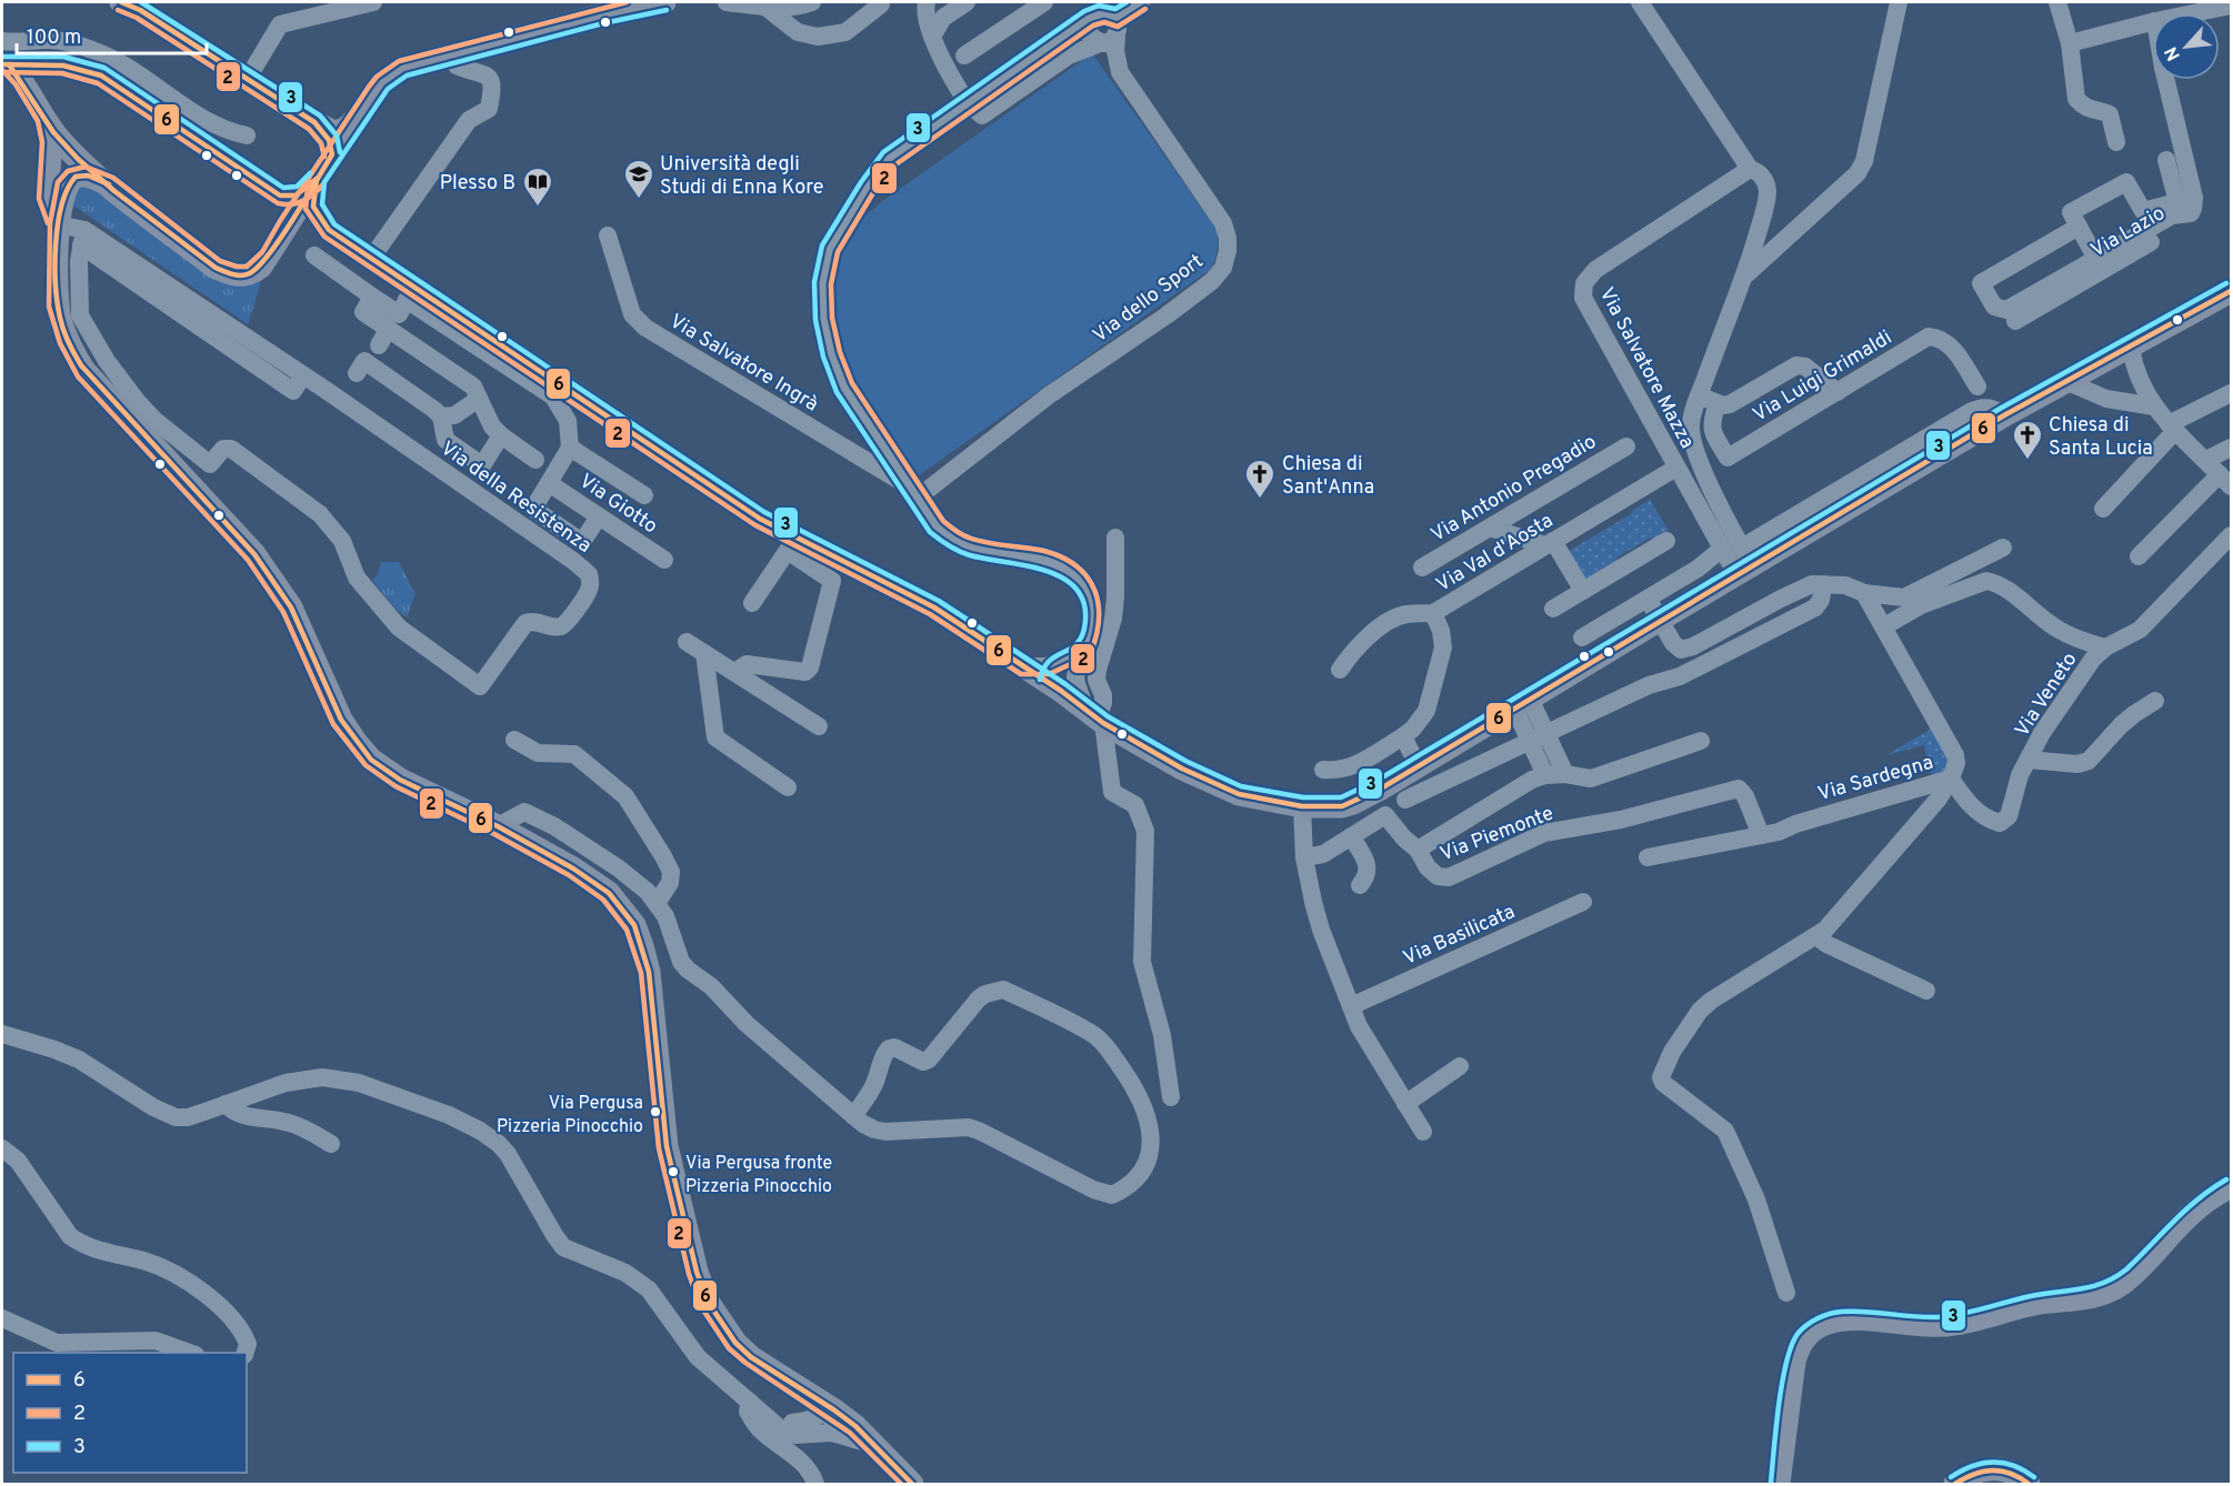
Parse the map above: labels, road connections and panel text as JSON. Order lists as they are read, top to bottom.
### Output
{
  "streets": {
    "street": [
      "Via Lazio",
      "Via dello Sport",
      "Via Salvatore Ingrà",
      "Via Salvatore Mazza",
      "Via Luigi Grimaldi",
      "Via Antonio Pregadio",
      "Via della Resistenza",
      "Via Giotto",
      "Via Val d'Aosta",
      "Via Veneto",
      "Via Sardegna",
      "Via Piemonte",
      "Via Basilicata"
    ]
  },
  "crossings": [
    ["Via dello Sport", "Via Salvatore Ingrà"],
    ["Via Salvatore Mazza", "Via Val d'Aosta"],
    ["Via Veneto", "Via Sardegna"],
    ["Via Sardegna", "Via Piemonte"]
  ],
  "places": {
    "school or university": ["Università degli Studi di Enna Kore"],
    "library": ["Plesso B"],
    "church": ["Chiesa di Santa Lucia", "Chiesa di Sant'Anna"],
    "other": ["Via Pergusa Pizzeria Pinocchio", "Via Pergusa fronte Pizzeria Pinocchio"]
  },
  "lines": ["transit line 6", "transit line 2", "transit line 3"],
  "legend": ["6", "2", "3"],
  "scale_bar": "100 m",
  "north": "bottom left"
}
